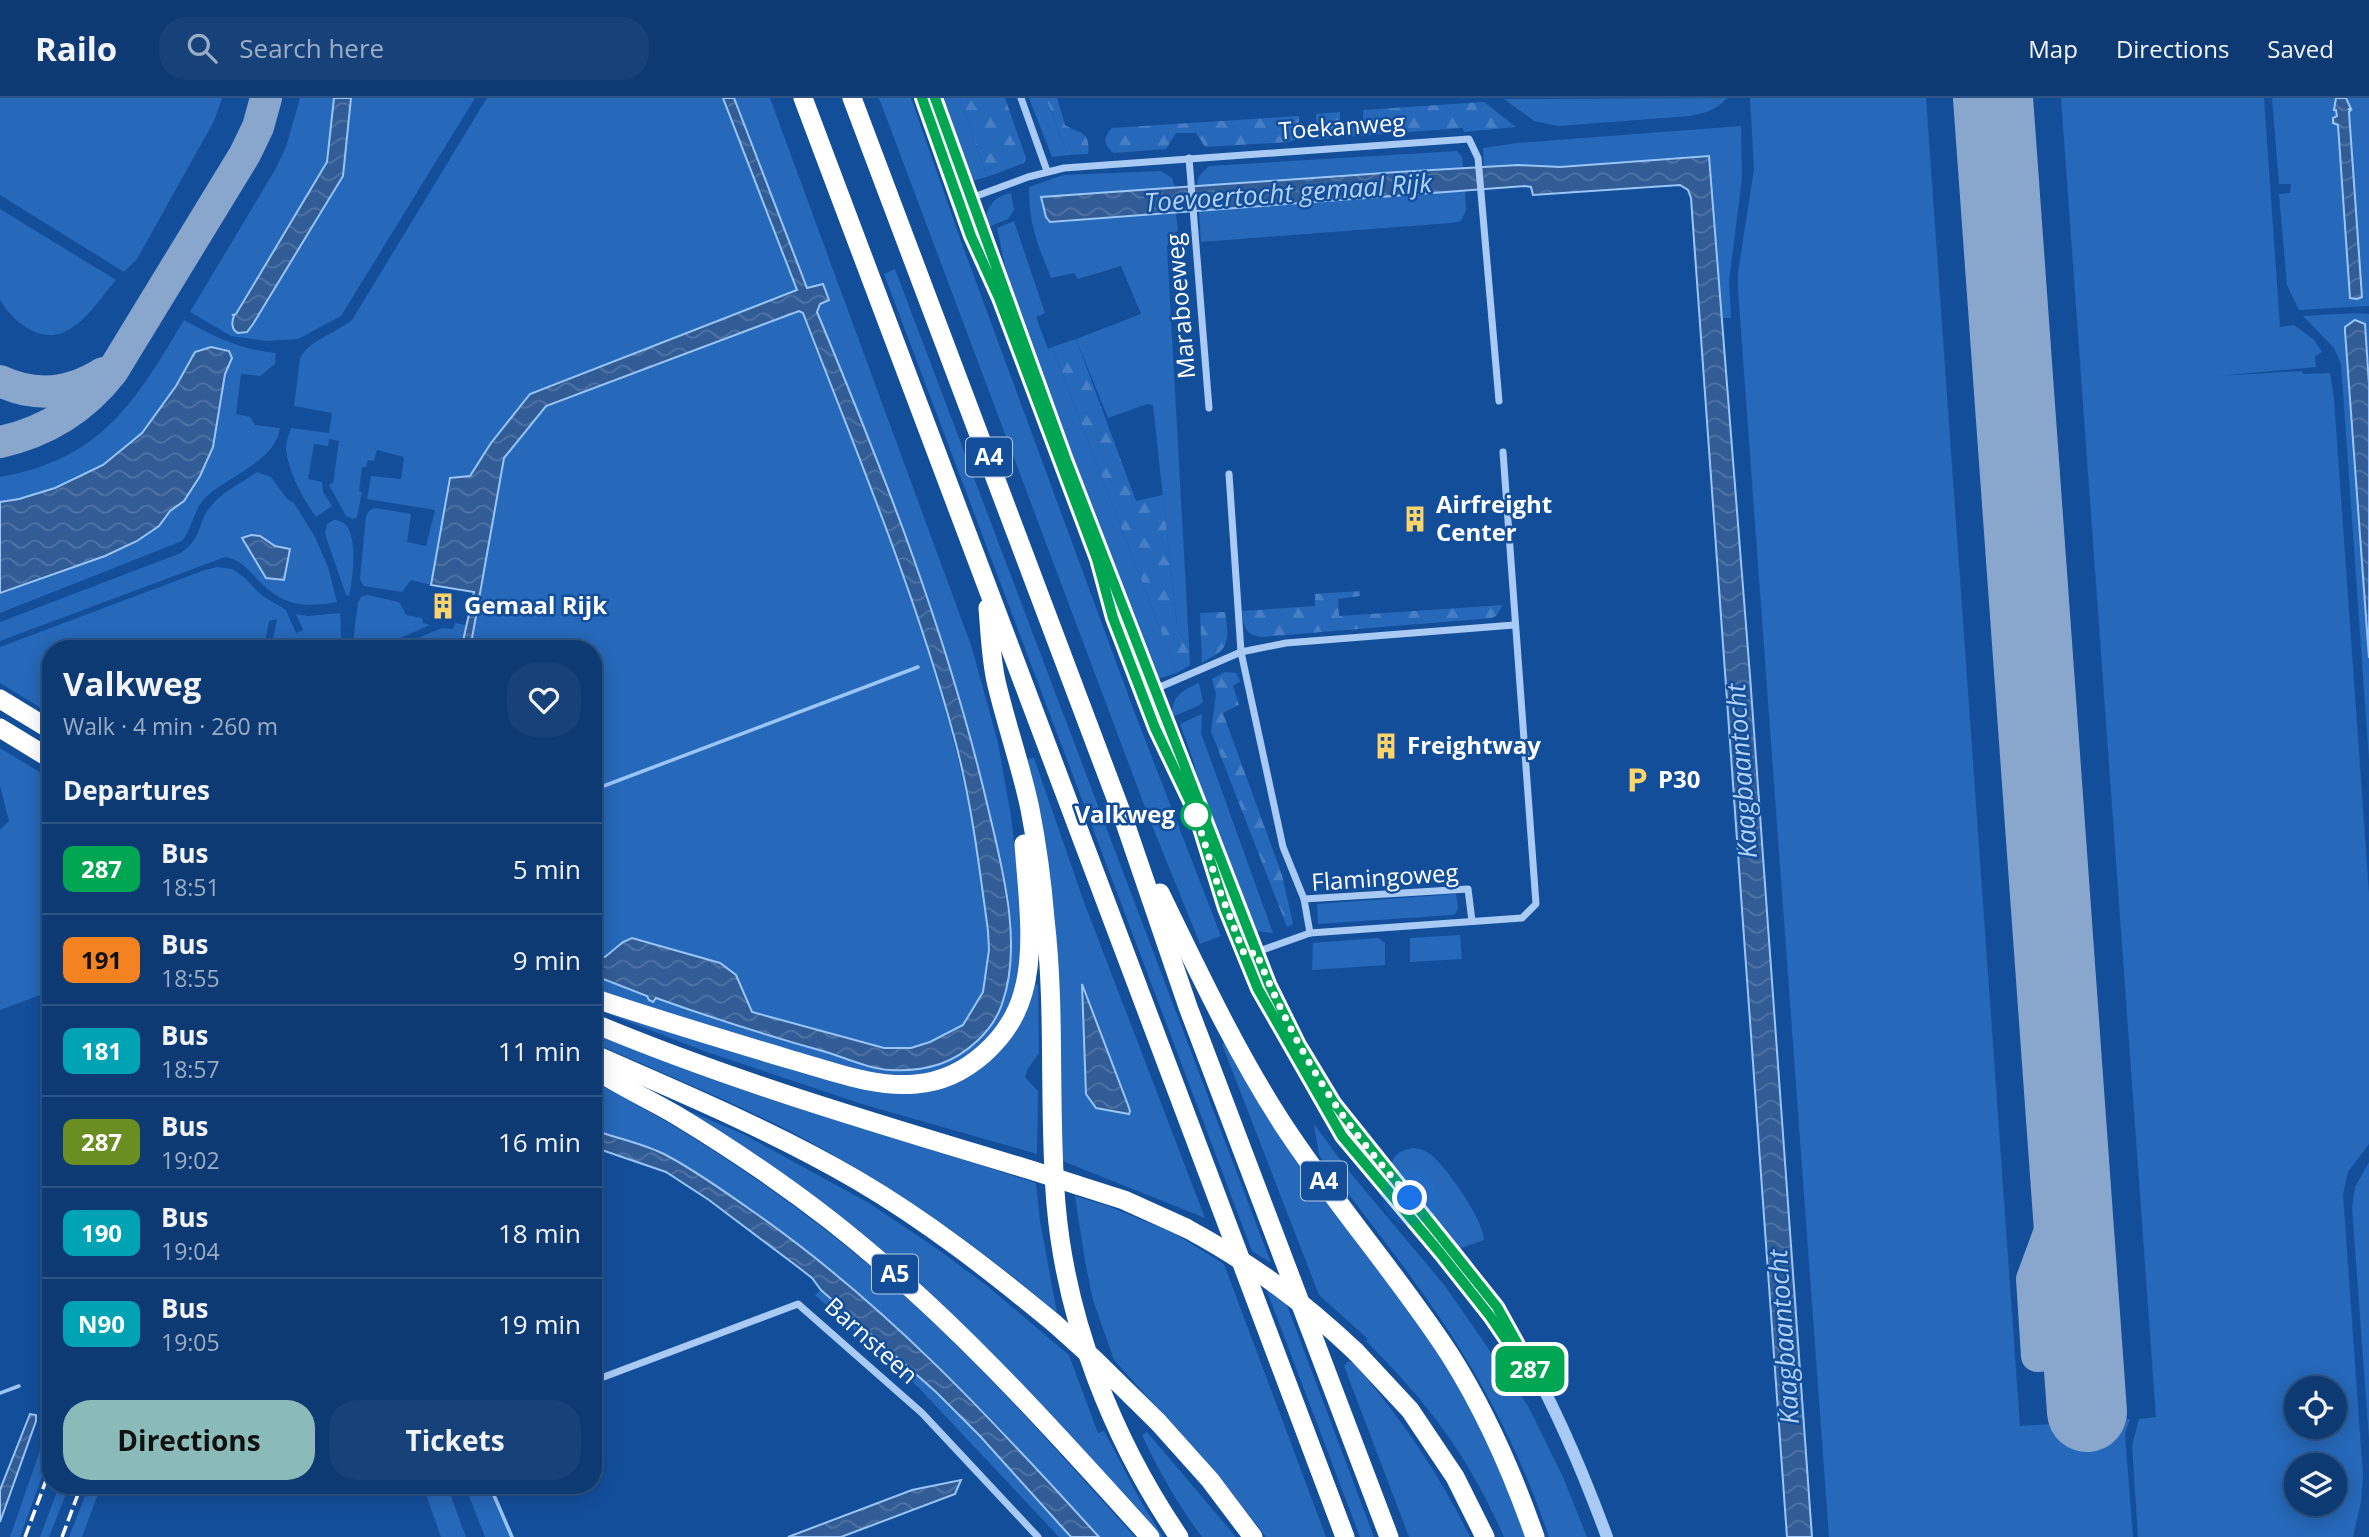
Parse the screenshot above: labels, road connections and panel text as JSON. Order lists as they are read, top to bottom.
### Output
{
  "streets": {
    "highway": ["A4", "A5"],
    "street": [
      "Toekanweg",
      "Maraboeweg",
      "Flamingoweg",
      "Barnsteen"
    ]
  },
  "crossings": [
    ["Toekanweg", "Maraboeweg"]
  ],
  "water": ["Toevoertocht gemaal Rijk", "Kaagbaantocht"],
  "places": {
    "building": ["Airfreight Center", "Gemaal Rijk", "Freightway"],
    "parking": ["P30"],
    "other": ["Valkweg"]
  },
  "lines": ["bus line 287"],
  "page": {
    "header": "Railo",
    "search": "Search here",
    "nav": ["Map", "Directions", "Saved"],
    "on_map": "287",
    "heading": [
      ["Valkweg", "Walk · 4 min · 260 m"],
      "Departures"
    ],
    "list": [
      {
        "mark": "287",
        "name": "Bus",
        "note": "18:51",
        "value": "5 min"
      },
      {
        "mark": "191",
        "name": "Bus",
        "note": "18:55",
        "value": "9 min"
      },
      {
        "mark": "181",
        "name": "Bus",
        "note": "18:57",
        "value": "11 min"
      },
      {
        "mark": "287",
        "name": "Bus",
        "note": "19:02",
        "value": "16 min"
      },
      {
        "mark": "190",
        "name": "Bus",
        "note": "19:04",
        "value": "18 min"
      },
      {
        "mark": "N90",
        "name": "Bus",
        "note": "19:05",
        "value": "19 min"
      }
    ],
    "buttons": ["Directions", "Tickets"]
  }
}
